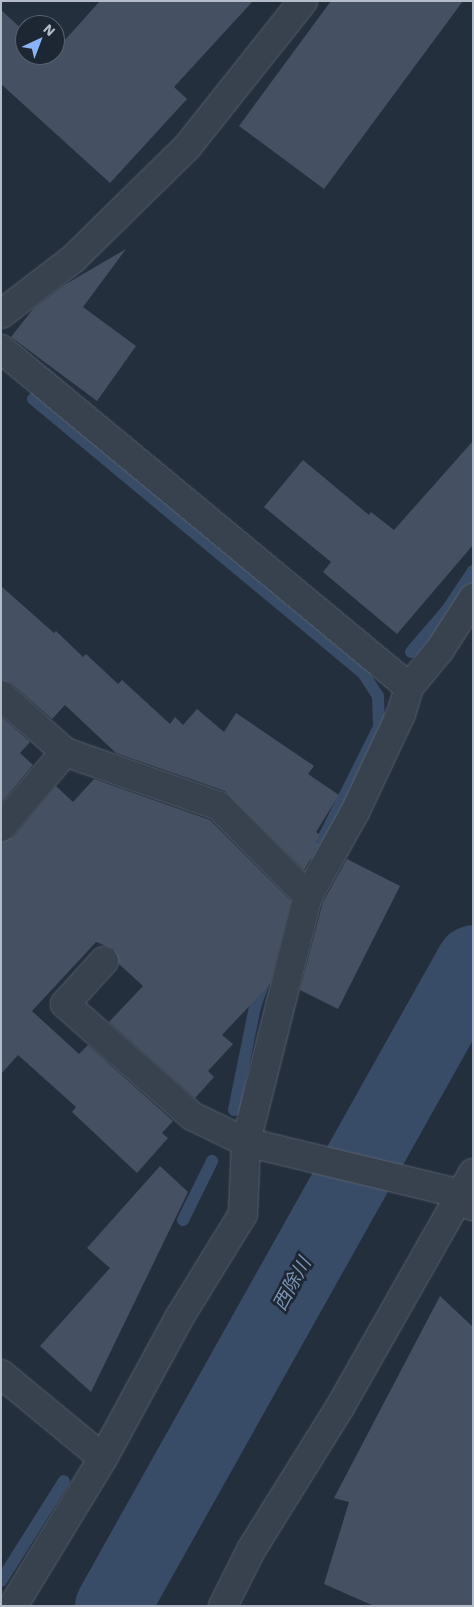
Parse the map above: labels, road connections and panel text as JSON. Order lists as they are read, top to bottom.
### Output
{
  "water": ["西除川"],
  "north": "top right"
}
